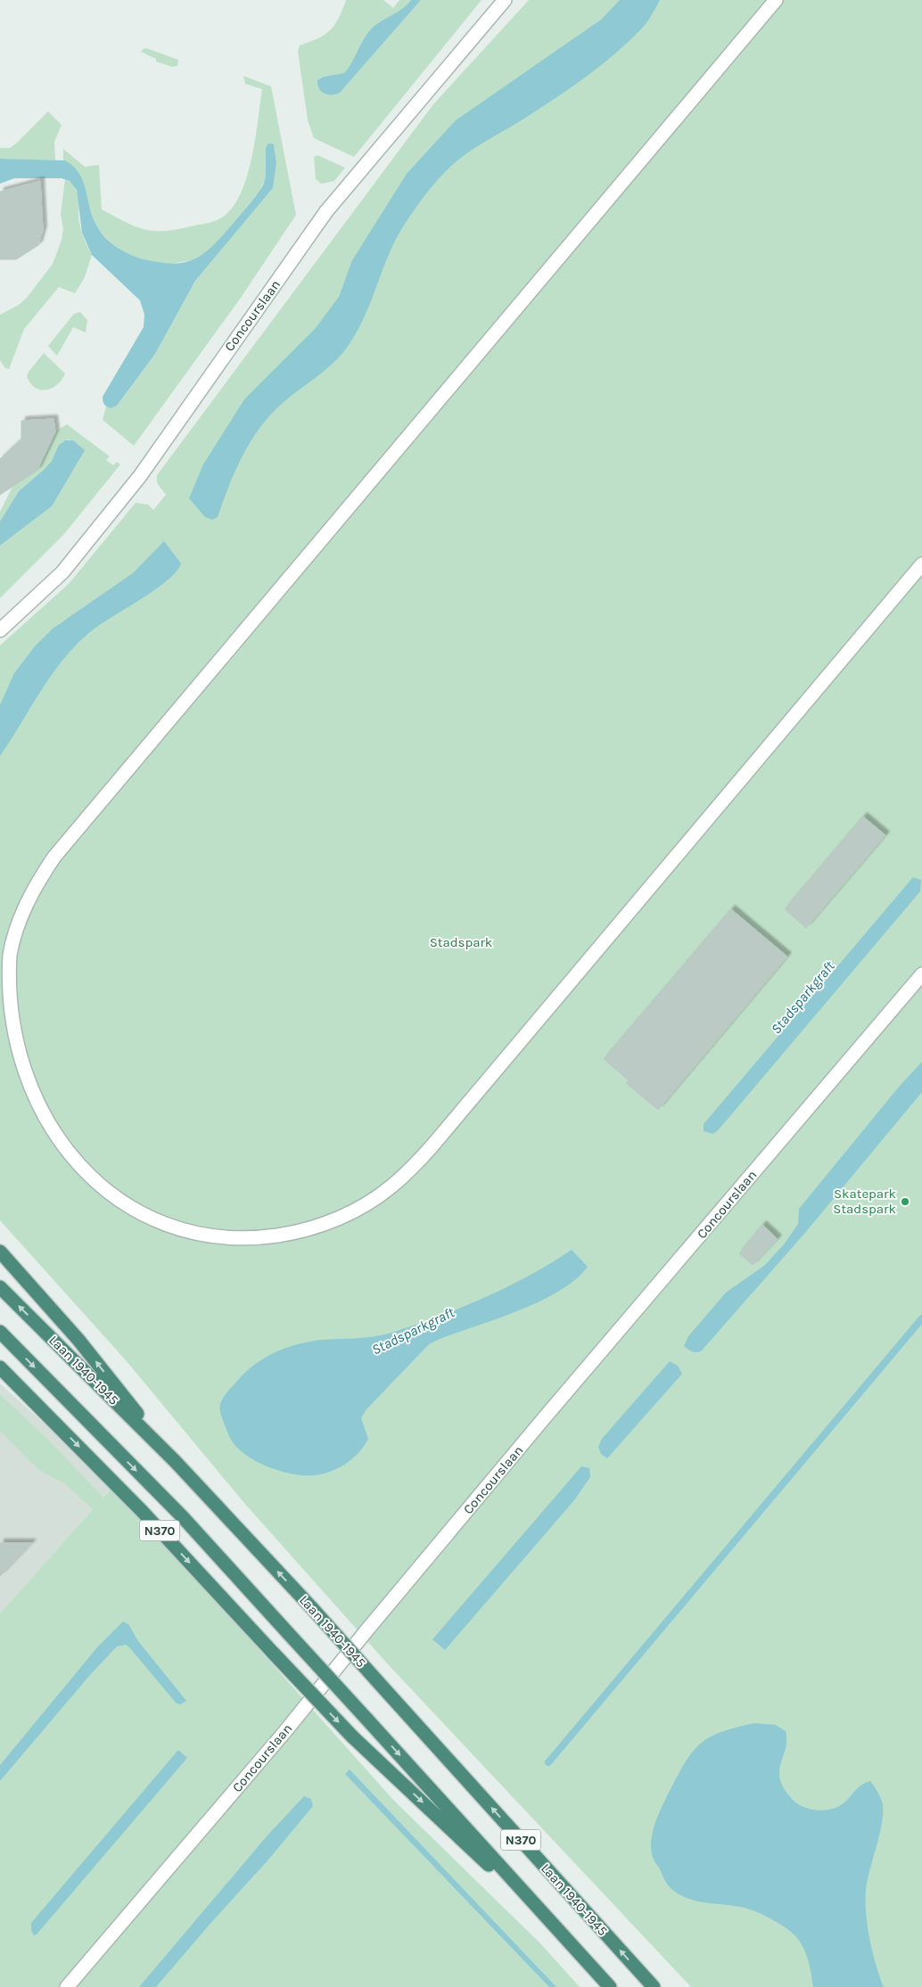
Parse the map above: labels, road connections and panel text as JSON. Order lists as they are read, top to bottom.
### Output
{
  "streets": {
    "highway": ["Laan 1940-1945", "N370"],
    "street": ["Concourslaan"]
  },
  "crossings": [
    ["Laan 1940-1945", "N370"]
  ],
  "water": ["Stadsparkgraft"],
  "parks": ["Stadspark"],
  "places": ["Skatepark Stadspark"]
}
